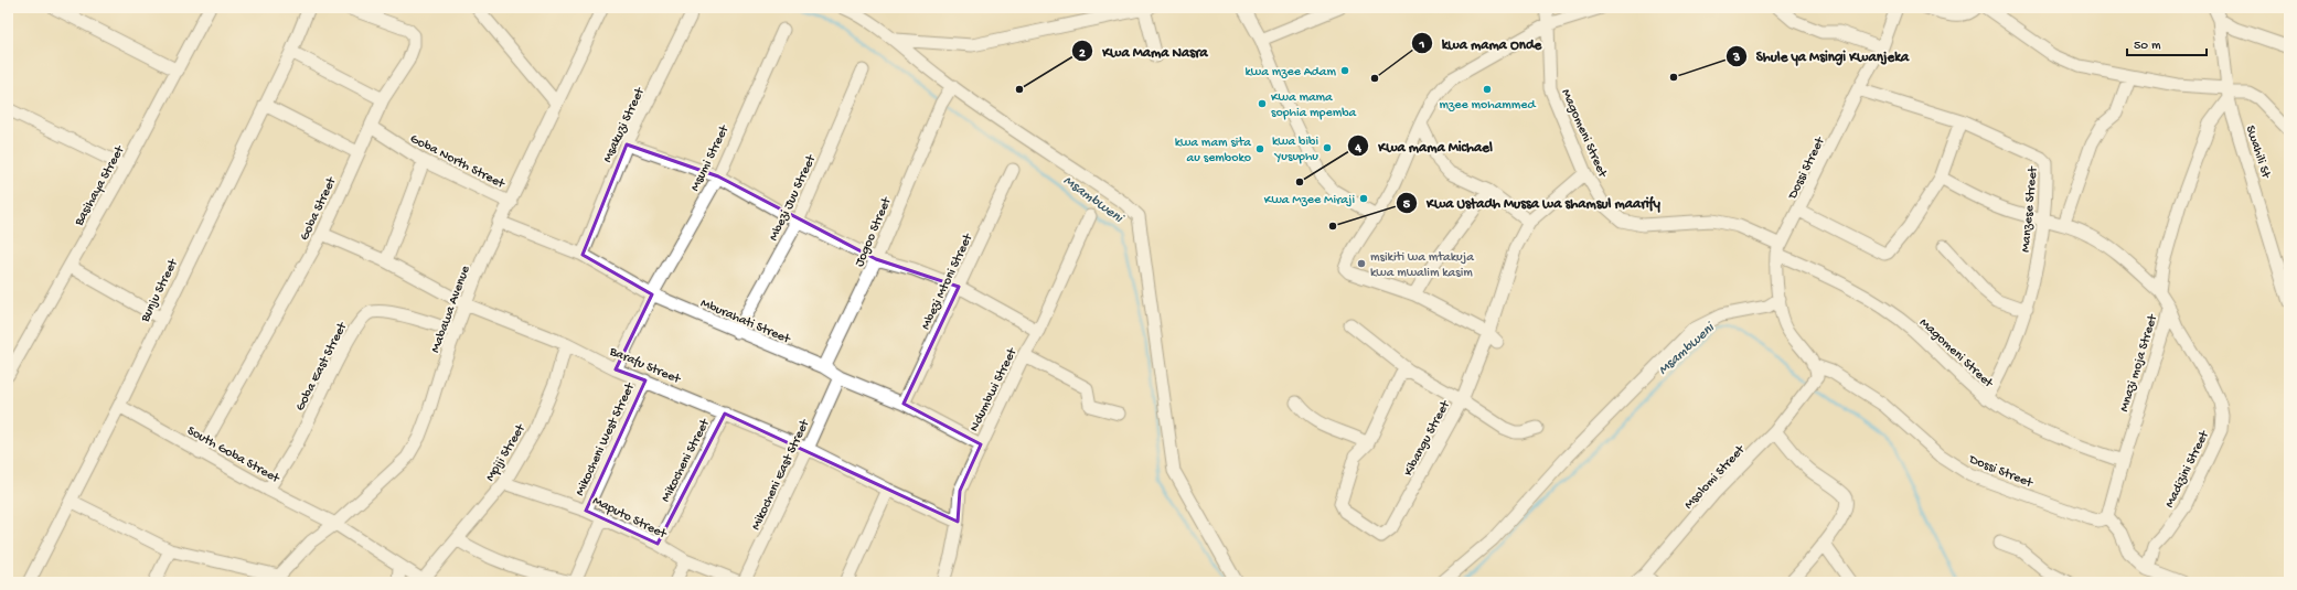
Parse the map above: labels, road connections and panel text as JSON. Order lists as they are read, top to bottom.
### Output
{
  "streets": {
    "street": [
      "Msakuzi Street",
      "Magomeni Street",
      "Swahili St",
      "Msumi Street",
      "Goba North Street",
      "Dossi Street",
      "Basihaya Street",
      "Mbezi Juu Street",
      "Goba Street",
      "Manzese Street",
      "Jogoo Street",
      "Mbezi Mtoni Street",
      "Bunju Street",
      "Mabawa Avenue",
      "Mburahati Street",
      "Mnazi moja Street",
      "Barafu Street",
      "Goba East Street",
      "Ndumbwi Street",
      "Kibangu Street",
      "Mikocheni West Street",
      "Mpiji Street",
      "South Goba Street",
      "Mikocheni Street",
      "Madizini Street",
      "Mikocheni East Street",
      "Msolomi Street",
      "Maputo Street"
    ]
  },
  "crossings": [
    ["Msakuzi Street", "Mburahati Street"],
    ["Magomeni Street", "Dossi Street"],
    ["Magomeni Street", "Manzese Street"],
    ["Magomeni Street", "Mnazi moja Street"],
    ["Magomeni Street", "Kibangu Street"],
    ["Msumi Street", "Mburahati Street"],
    ["Msumi Street", "Barafu Street"],
    ["Goba North Street", "Goba Street"],
    ["Goba North Street", "Mabawa Avenue"],
    ["Dossi Street", "Manzese Street"],
    ["Dossi Street", "Mnazi moja Street"],
    ["Dossi Street", "Msolomi Street"],
    ["Mbezi Juu Street", "Mburahati Street"],
    ["Goba Street", "Barafu Street"],
    ["Goba Street", "South Goba Street"],
    ["Jogoo Street", "Mburahati Street"],
    ["Mbezi Mtoni Street", "Mburahati Street"],
    ["Bunju Street", "South Goba Street"],
    ["Mabawa Avenue", "Mburahati Street"],
    ["Mabawa Avenue", "Barafu Street"],
    ["Mabawa Avenue", "Goba East Street"],
    ["Mabawa Avenue", "South Goba Street"],
    ["Mburahati Street", "Ndumbwi Street"],
    ["Mburahati Street", "Mikocheni East Street"],
    ["Mnazi moja Street", "Madizini Street"],
    ["Barafu Street", "Ndumbwi Street"],
    ["Barafu Street", "Mikocheni West Street"],
    ["Barafu Street", "Mpiji Street"],
    ["Barafu Street", "Mikocheni Street"],
    ["Barafu Street", "Mikocheni East Street"],
    ["Goba East Street", "South Goba Street"],
    ["Mikocheni West Street", "Maputo Street"],
    ["Mpiji Street", "South Goba Street"],
    ["Mpiji Street", "Maputo Street"],
    ["Mikocheni Street", "Maputo Street"],
    ["Mikocheni East Street", "Maputo Street"]
  ],
  "water": ["Msambweni"],
  "places": [
    "kwa mzee Adam",
    "Shule ya Msingi Kwanjeka",
    "kwa mama Onde",
    "Kwa Mama Nasra",
    "mzee mohammed",
    "Kwa mama sophia mpemba",
    "kwa bibi Yusuphu",
    "kwa mam sita au semboko",
    "Kwa mama Michael",
    "Kwa Mzee Miraji",
    "Kwa Ustadh Mussa wa shamsul maarify",
    "msikiti wa mtakuja kwa mwalim kasim"
  ],
  "scale_bar": "50 m"
}
